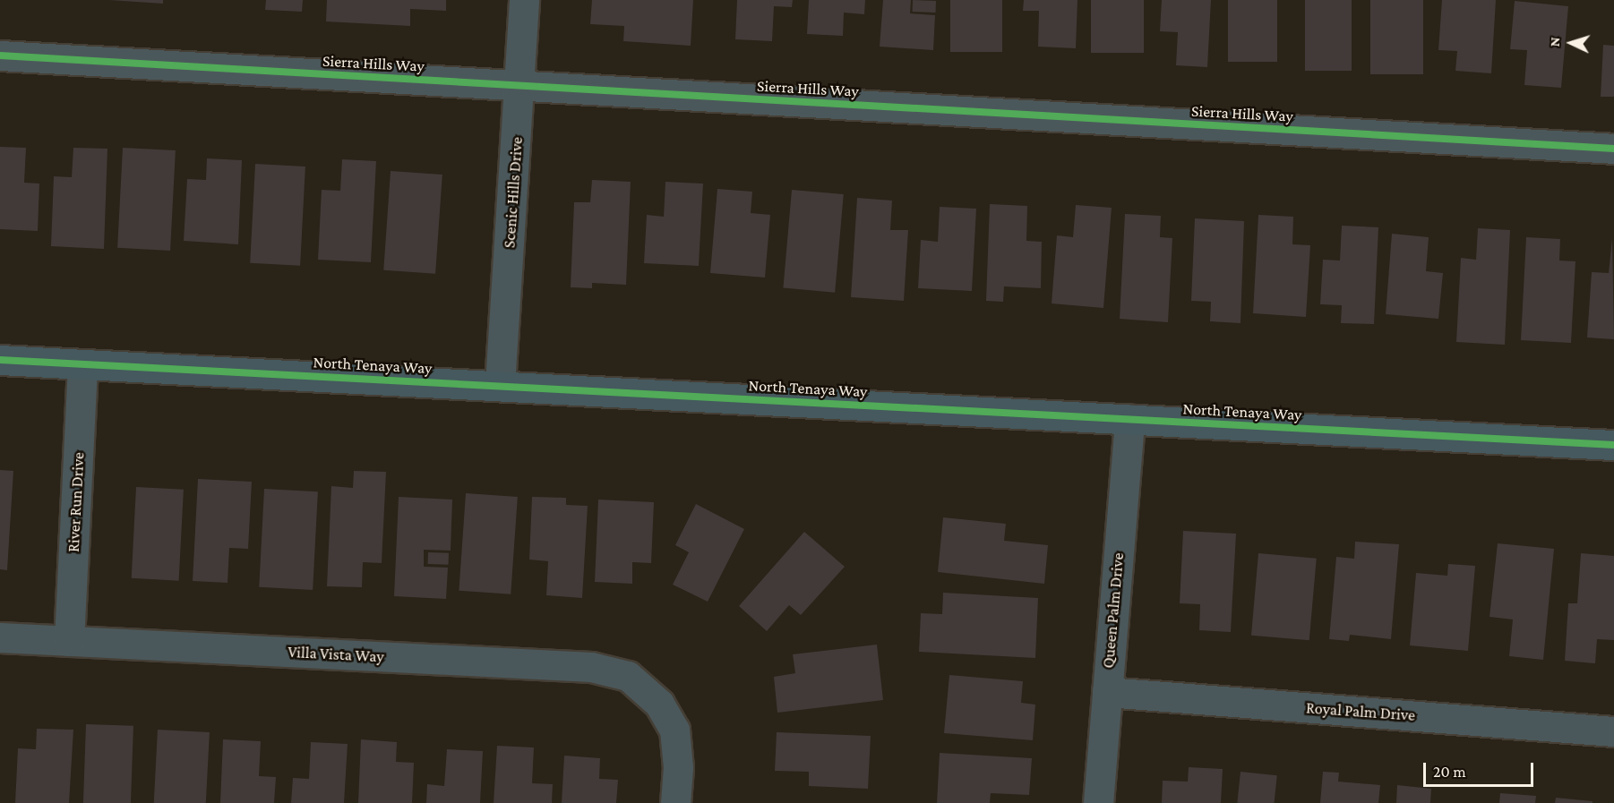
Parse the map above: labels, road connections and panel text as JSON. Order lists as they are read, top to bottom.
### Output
{
  "streets": {
    "main road": ["North Tenaya Way"],
    "street": [
      "Sierra Hills Way",
      "Scenic Hills Drive",
      "River Run Drive",
      "Queen Palm Drive",
      "Villa Vista Way",
      "Royal Palm Drive"
    ]
  },
  "crossings": [
    ["Sierra Hills Way", "Scenic Hills Drive"],
    ["Scenic Hills Drive", "North Tenaya Way"],
    ["North Tenaya Way", "River Run Drive"],
    ["North Tenaya Way", "Queen Palm Drive"],
    ["River Run Drive", "Villa Vista Way"],
    ["Queen Palm Drive", "Royal Palm Drive"]
  ],
  "scale_bar": "20 m",
  "north": "left"
}
